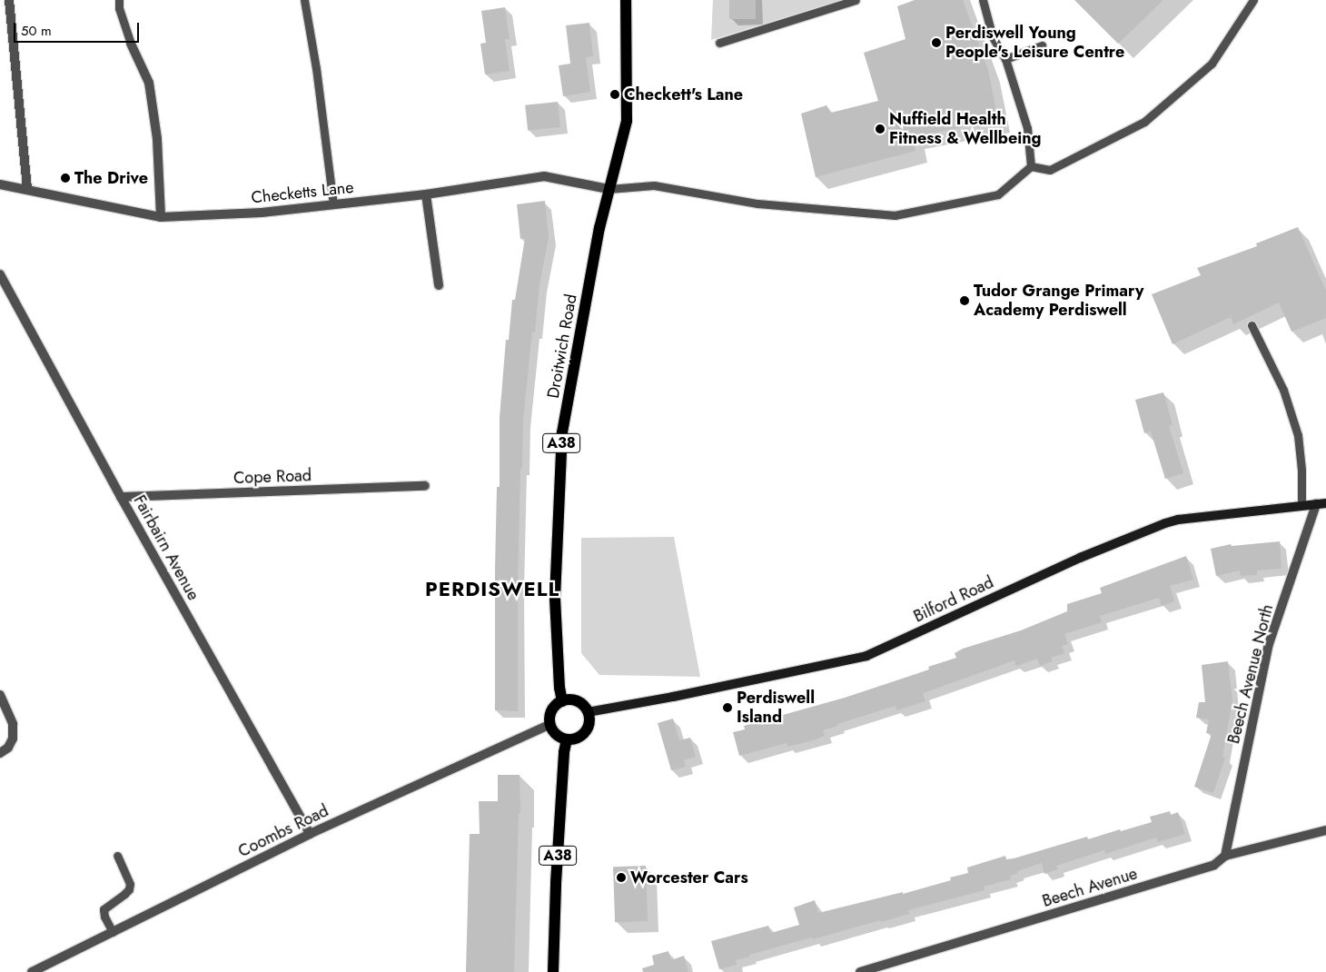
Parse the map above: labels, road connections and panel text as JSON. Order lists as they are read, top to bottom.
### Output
{
  "streets": {
    "main road": ["Droitwich Road", "A38", "Bilford Road"],
    "street": [
      "Checketts Lane",
      "Cope Road",
      "Fairbairn Avenue",
      "Beech Avenue North",
      "Coombs Road",
      "Beech Avenue"
    ]
  },
  "crossings": [
    ["Checketts Lane", "Droitwich Road"],
    ["Droitwich Road", "A38"],
    ["Droitwich Road", "Bilford Road"],
    ["Droitwich Road", "Coombs Road"],
    ["A38", "Bilford Road"],
    ["A38", "Coombs Road"],
    ["Cope Road", "Fairbairn Avenue"],
    ["Fairbairn Avenue", "Coombs Road"],
    ["Bilford Road", "Beech Avenue North"],
    ["Bilford Road", "Coombs Road"],
    ["Beech Avenue North", "Beech Avenue"]
  ],
  "districts": ["PERDISWELL"],
  "places": [
    "Perdiswell Young People's Leisure Centre",
    "Checkett's Lane",
    "Nuffield Health Fitness & Wellbeing",
    "The Drive",
    "Tudor Grange Primary Academy Perdiswell",
    "Perdiswell Island",
    "Worcester Cars"
  ],
  "scale_bar": "50 m"
}
